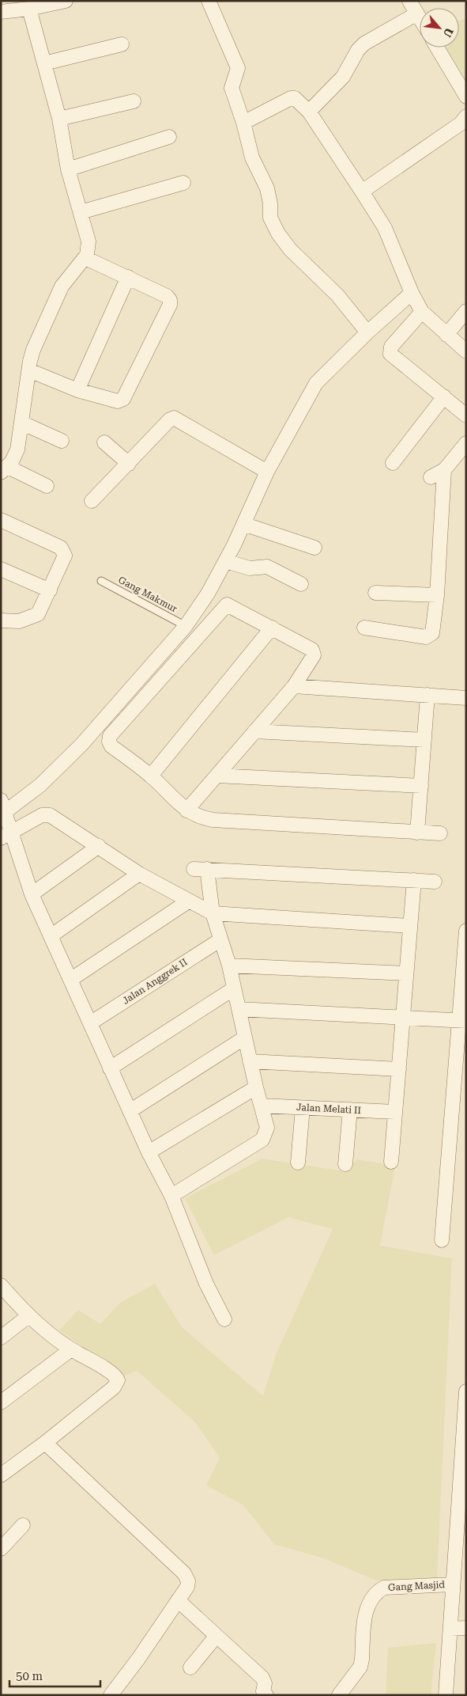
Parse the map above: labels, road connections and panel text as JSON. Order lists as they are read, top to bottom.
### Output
{
  "streets": {
    "street": ["Jalan Anggrek II", "Jalan Melati II", "Gang Masjid"],
    "lane": ["Gang Makmur"]
  },
  "scale_bar": "50 m",
  "north": "bottom right"
}
